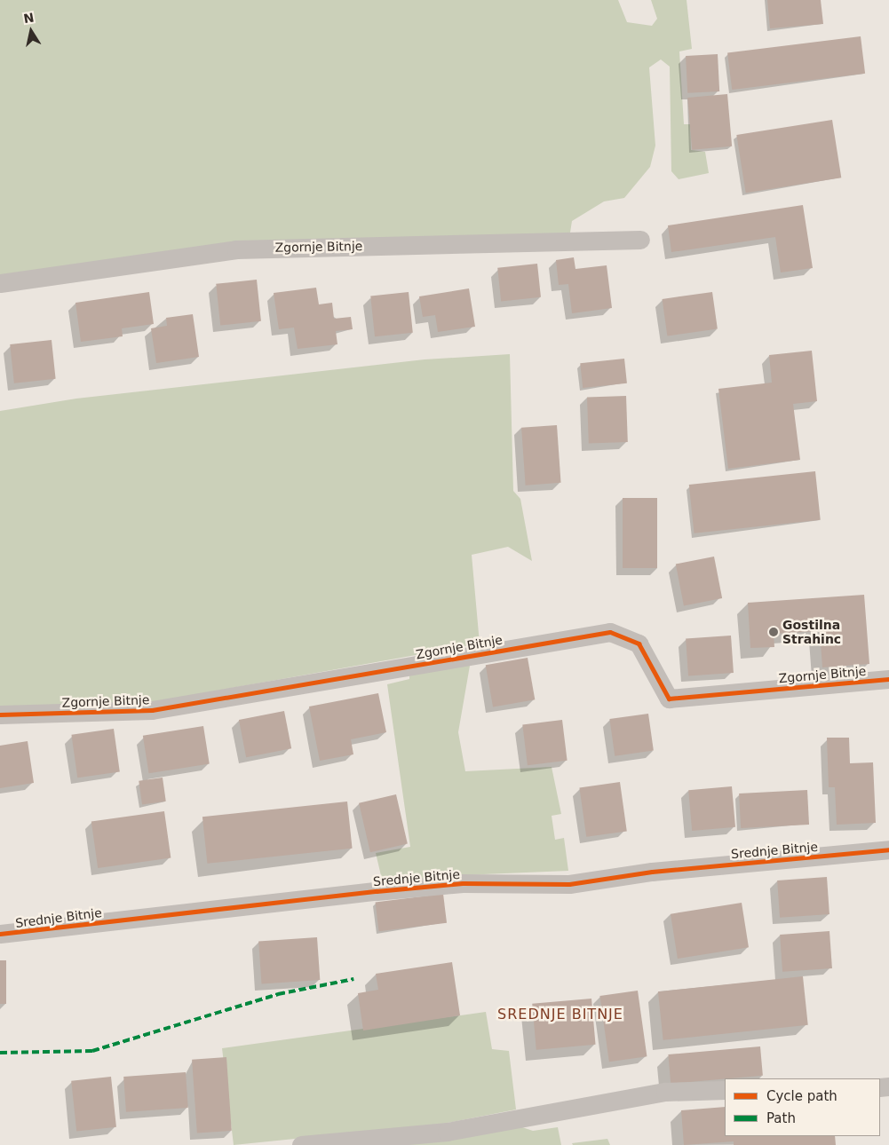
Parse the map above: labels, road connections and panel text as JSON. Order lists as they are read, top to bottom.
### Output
{
  "streets": {
    "street": ["Zgornje Bitnje", "Srednje Bitnje"]
  },
  "districts": ["SREDNJE BITNJE"],
  "places": ["Gostilna Strahinc"],
  "legend": ["Cycle path", "Path"],
  "north": "top"
}
